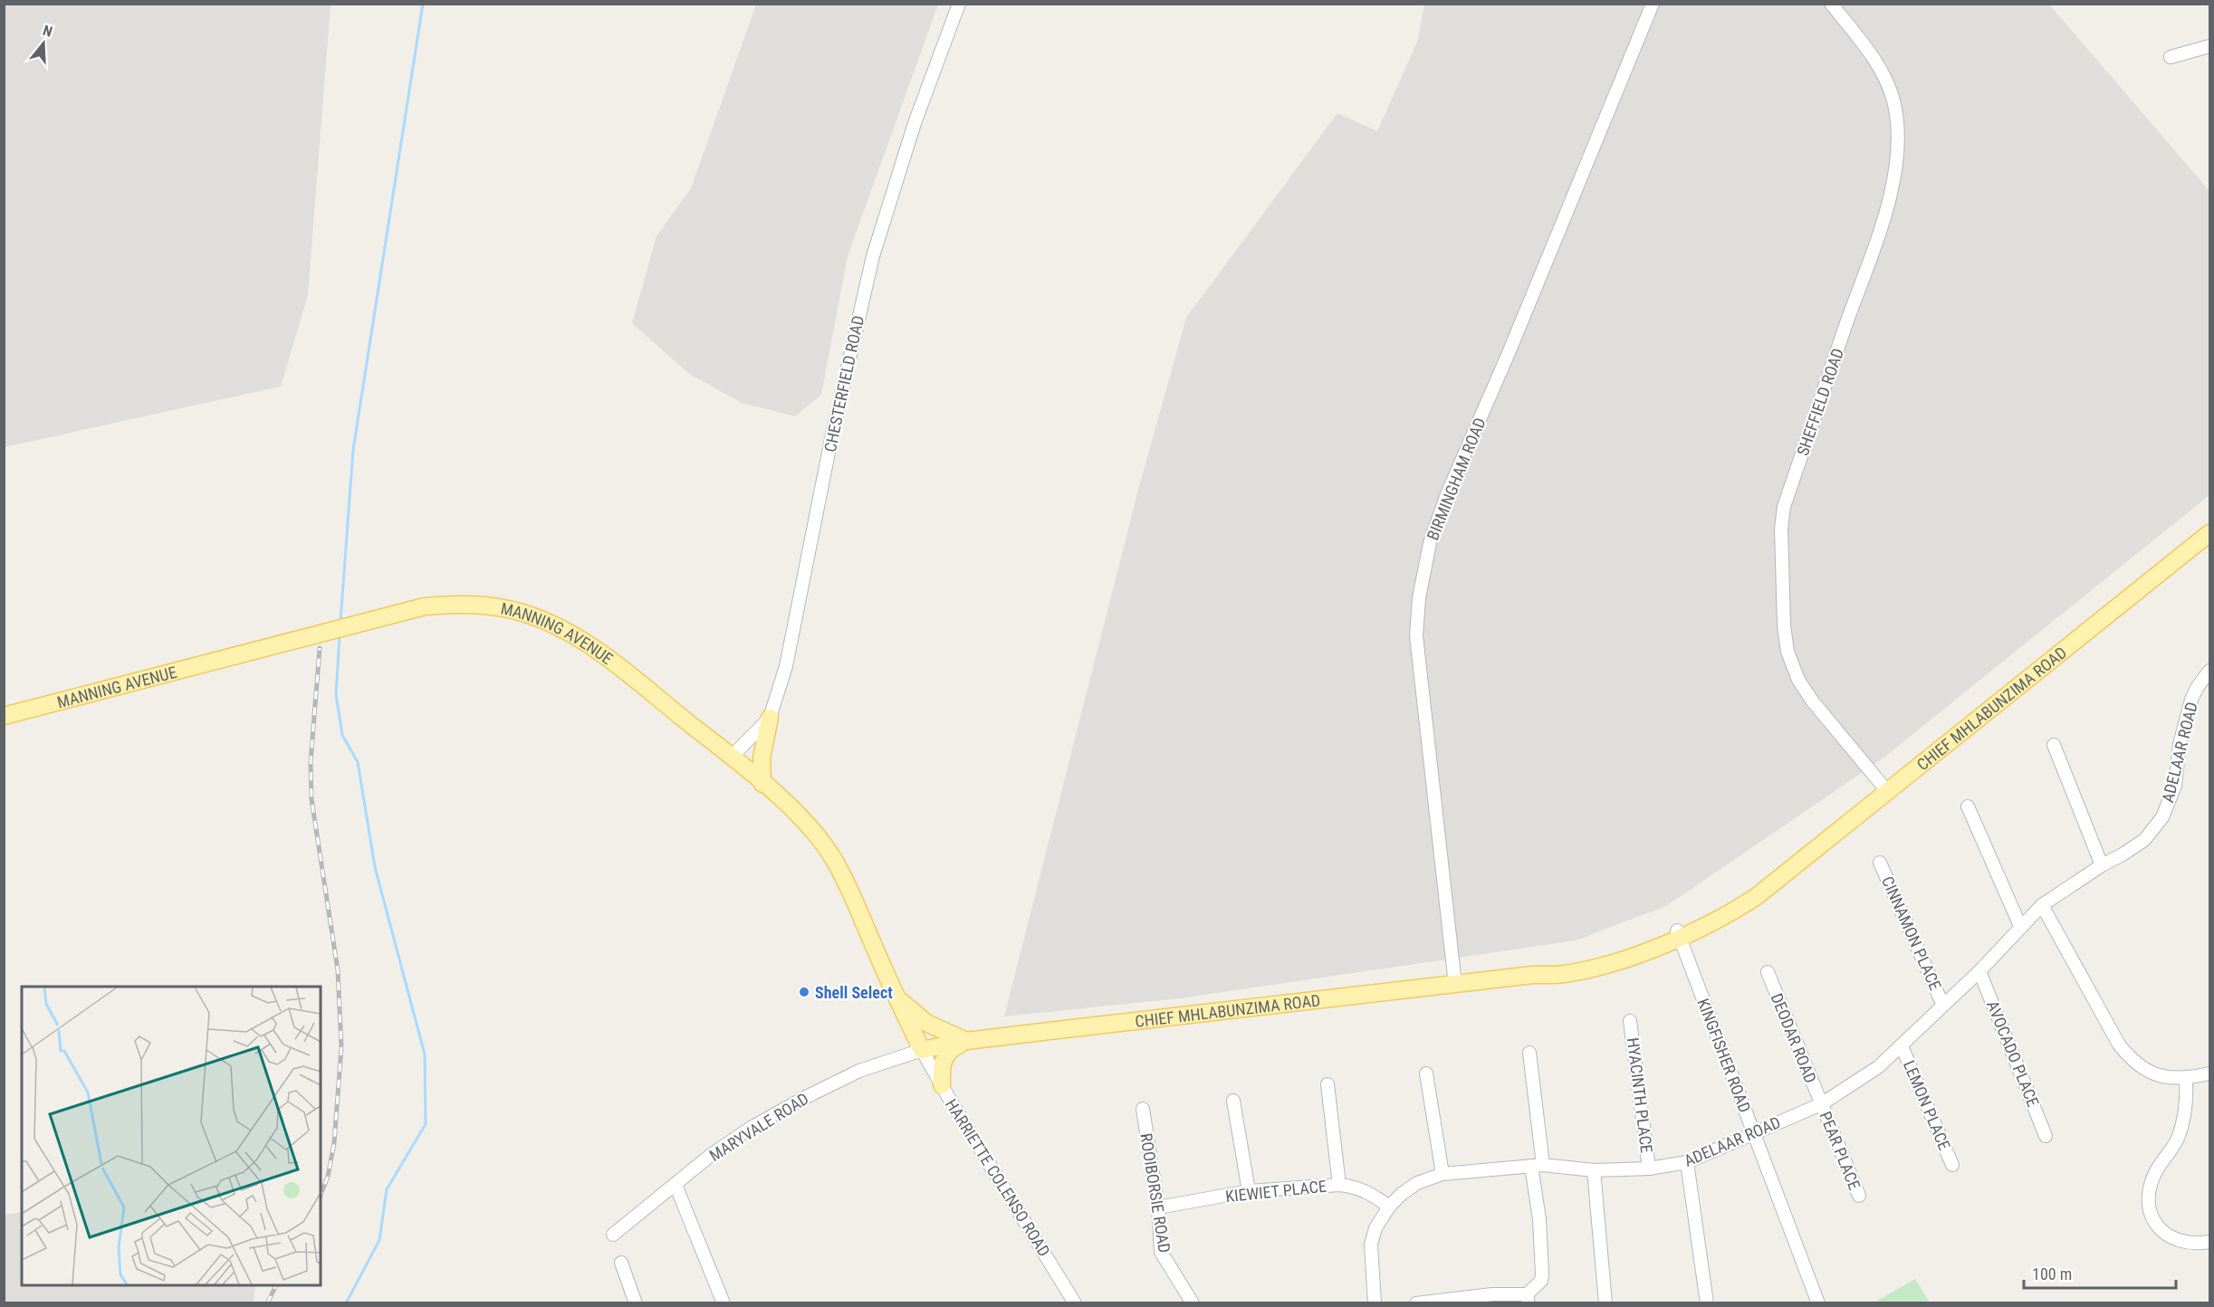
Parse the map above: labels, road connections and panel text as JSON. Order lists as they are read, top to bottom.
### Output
{
  "streets": {
    "main road": ["MANNING AVENUE", "CHIEF MHLABUNZIMA ROAD"],
    "street": [
      "CHESTERFIELD ROAD",
      "SHEFFIELD ROAD",
      "BIRMINGHAM ROAD",
      "ADELAAR ROAD",
      "CINNAMON PLACE",
      "DEODAR ROAD",
      "AVOCADO PLACE",
      "KINGFISHER ROAD",
      "HYACINTH PLACE",
      "LEMON PLACE",
      "MARYVALE ROAD",
      "PEAR PLACE",
      "HARRIETTE COLENSO ROAD",
      "KIEWIET PLACE",
      "ROOIBORSIE ROAD"
    ]
  },
  "crossings": [
    ["CHESTERFIELD ROAD", "MANNING AVENUE"],
    ["SHEFFIELD ROAD", "CHIEF MHLABUNZIMA ROAD"],
    ["BIRMINGHAM ROAD", "CHIEF MHLABUNZIMA ROAD"],
    ["MANNING AVENUE", "CHIEF MHLABUNZIMA ROAD"],
    ["MANNING AVENUE", "MARYVALE ROAD"],
    ["MANNING AVENUE", "HARRIETTE COLENSO ROAD"],
    ["CHIEF MHLABUNZIMA ROAD", "KINGFISHER ROAD"],
    ["CHIEF MHLABUNZIMA ROAD", "MARYVALE ROAD"],
    ["CHIEF MHLABUNZIMA ROAD", "HARRIETTE COLENSO ROAD"],
    ["ADELAAR ROAD", "CINNAMON PLACE"],
    ["ADELAAR ROAD", "DEODAR ROAD"],
    ["ADELAAR ROAD", "AVOCADO PLACE"],
    ["ADELAAR ROAD", "KINGFISHER ROAD"],
    ["ADELAAR ROAD", "HYACINTH PLACE"],
    ["ADELAAR ROAD", "LEMON PLACE"],
    ["ADELAAR ROAD", "PEAR PLACE"],
    ["ADELAAR ROAD", "KIEWIET PLACE"],
    ["DEODAR ROAD", "PEAR PLACE"],
    ["MARYVALE ROAD", "HARRIETTE COLENSO ROAD"],
    ["KIEWIET PLACE", "ROOIBORSIE ROAD"]
  ],
  "places": ["Shell Select"],
  "scale_bar": "100 m",
  "north": "top"
}
